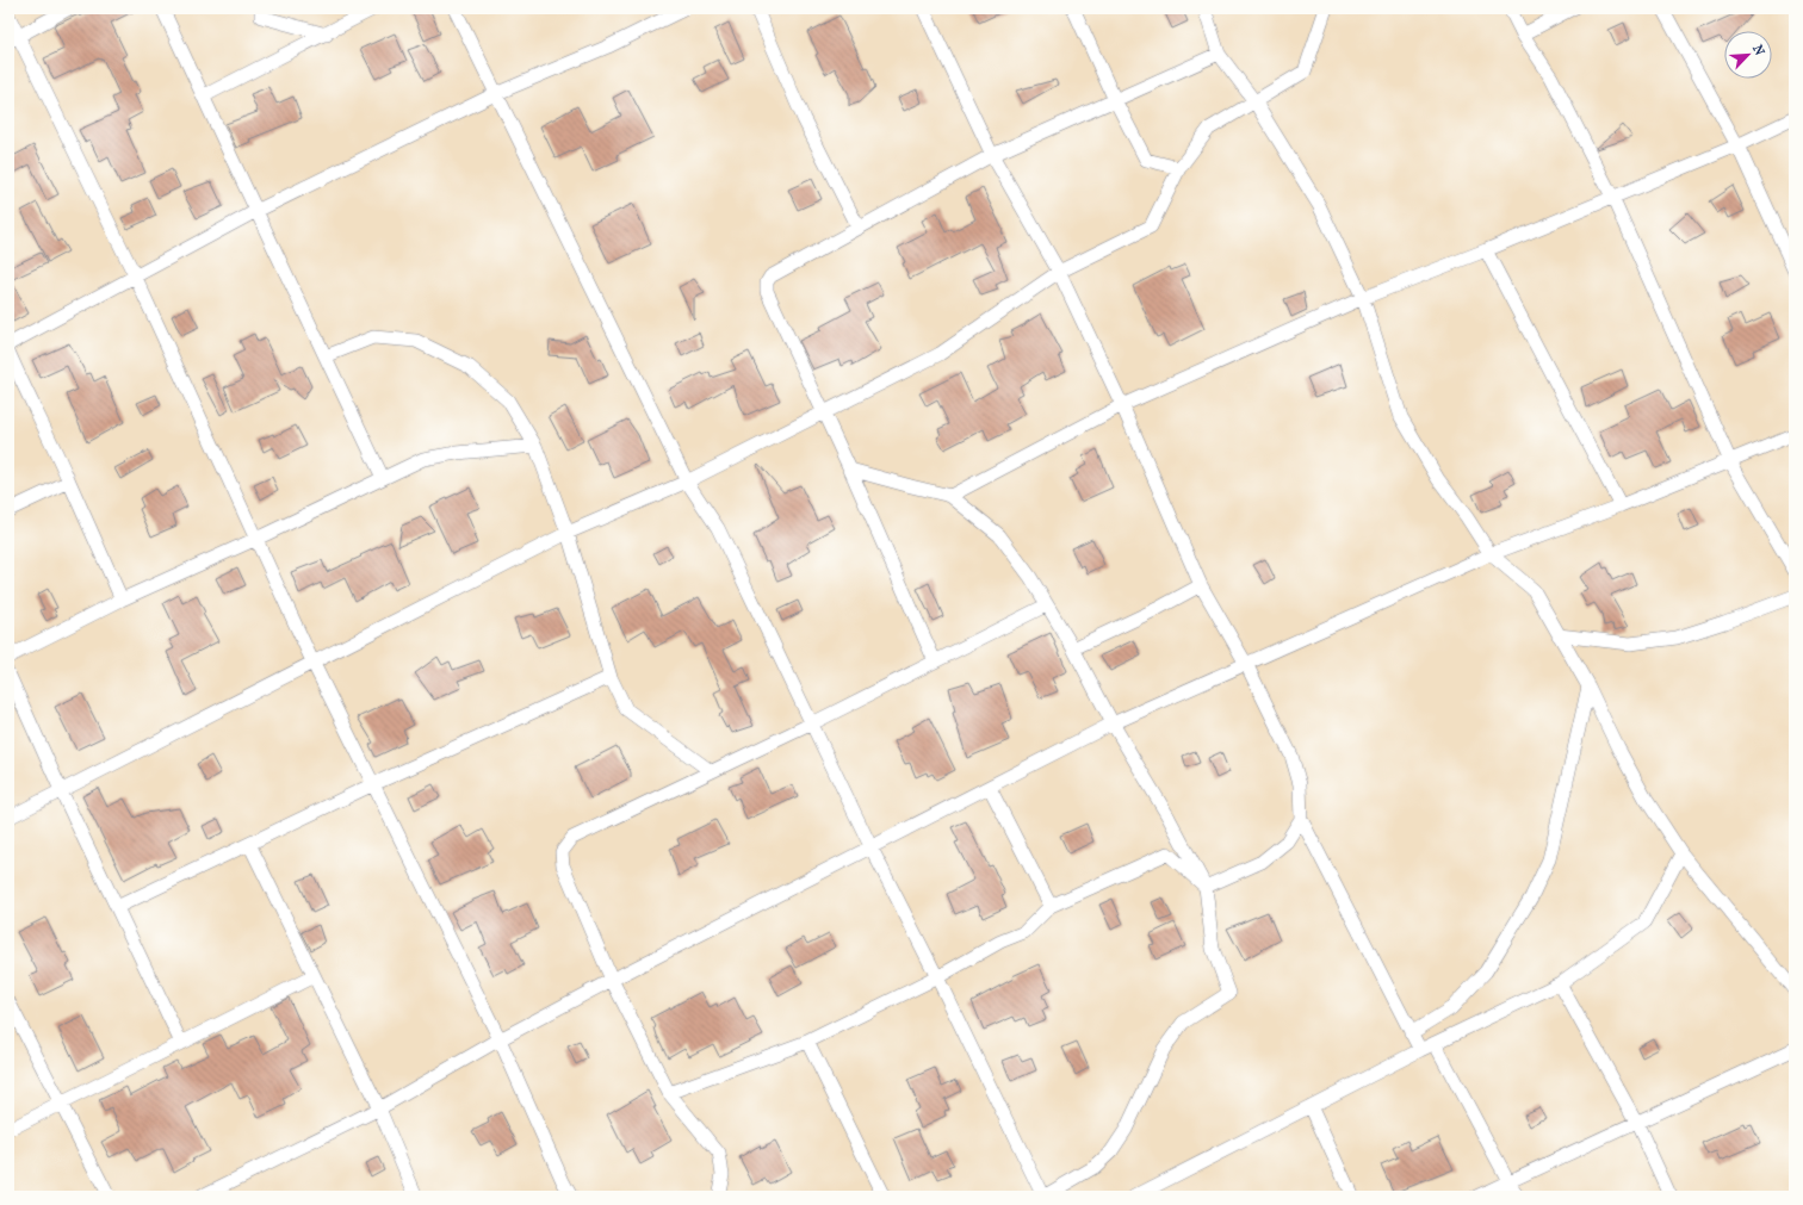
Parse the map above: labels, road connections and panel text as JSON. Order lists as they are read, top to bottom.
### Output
{
  "north": "top right"
}
